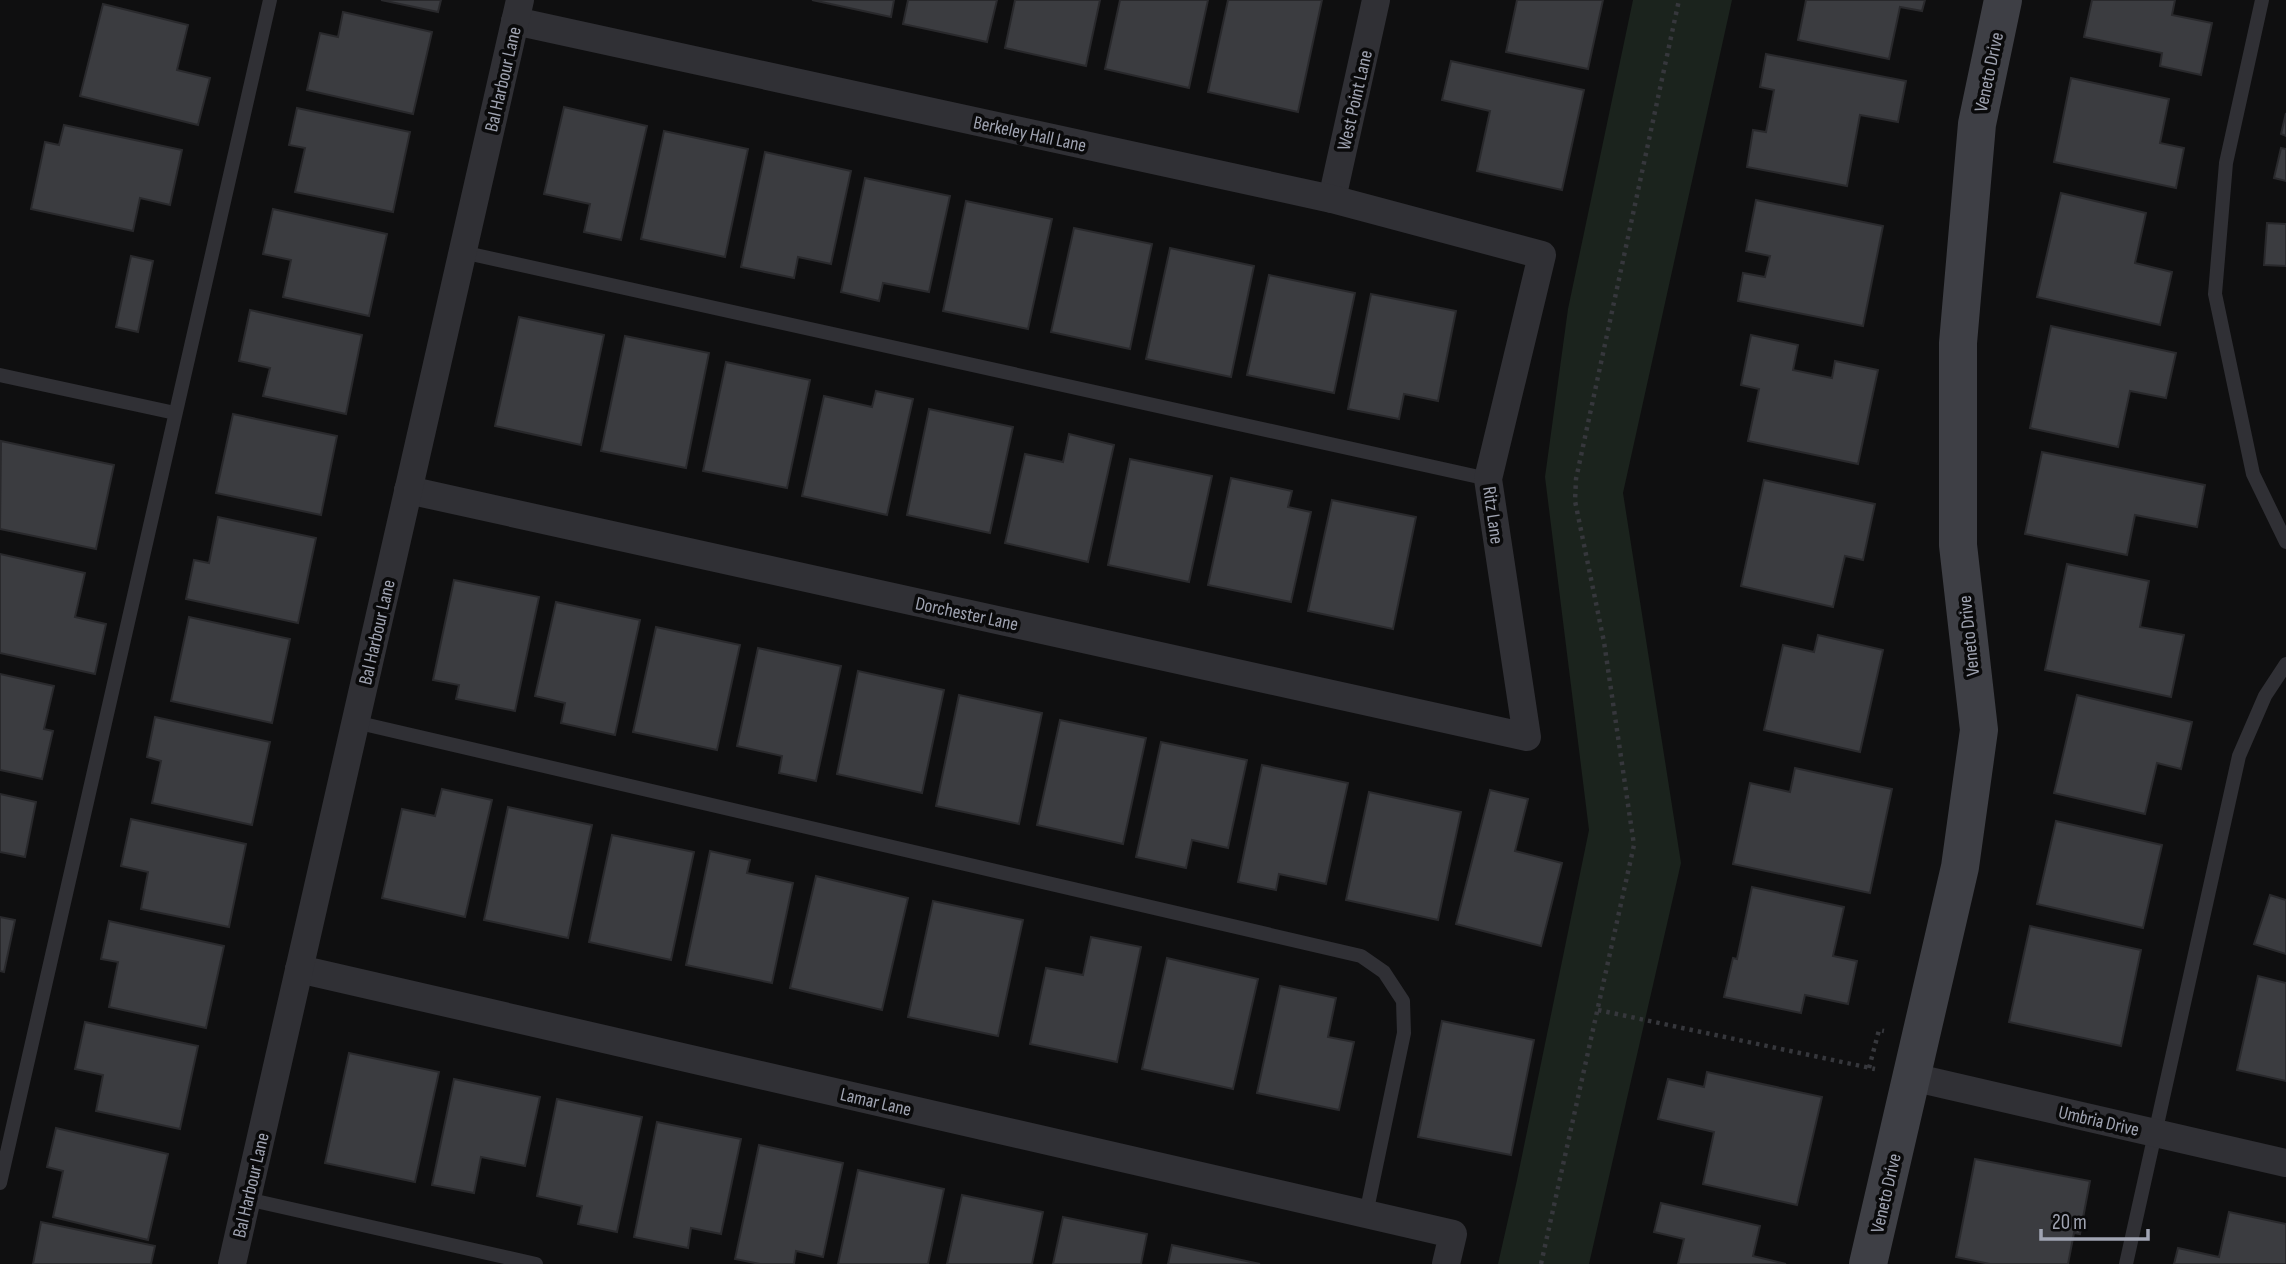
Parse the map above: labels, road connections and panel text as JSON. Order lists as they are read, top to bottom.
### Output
{
  "streets": {
    "street": [
      "Veneto Drive",
      "Bal Harbour Lane",
      "West Point Lane",
      "Berkeley Hall Lane",
      "Ritz Lane",
      "Dorchester Lane",
      "Lamar Lane",
      "Umbria Drive"
    ]
  },
  "crossings": [
    ["Veneto Drive", "Umbria Drive"],
    ["Bal Harbour Lane", "Berkeley Hall Lane"],
    ["Bal Harbour Lane", "Dorchester Lane"],
    ["Bal Harbour Lane", "Lamar Lane"],
    ["West Point Lane", "Berkeley Hall Lane"],
    ["Berkeley Hall Lane", "Ritz Lane"],
    ["Ritz Lane", "Dorchester Lane"]
  ],
  "scale_bar": "20 m"
}
